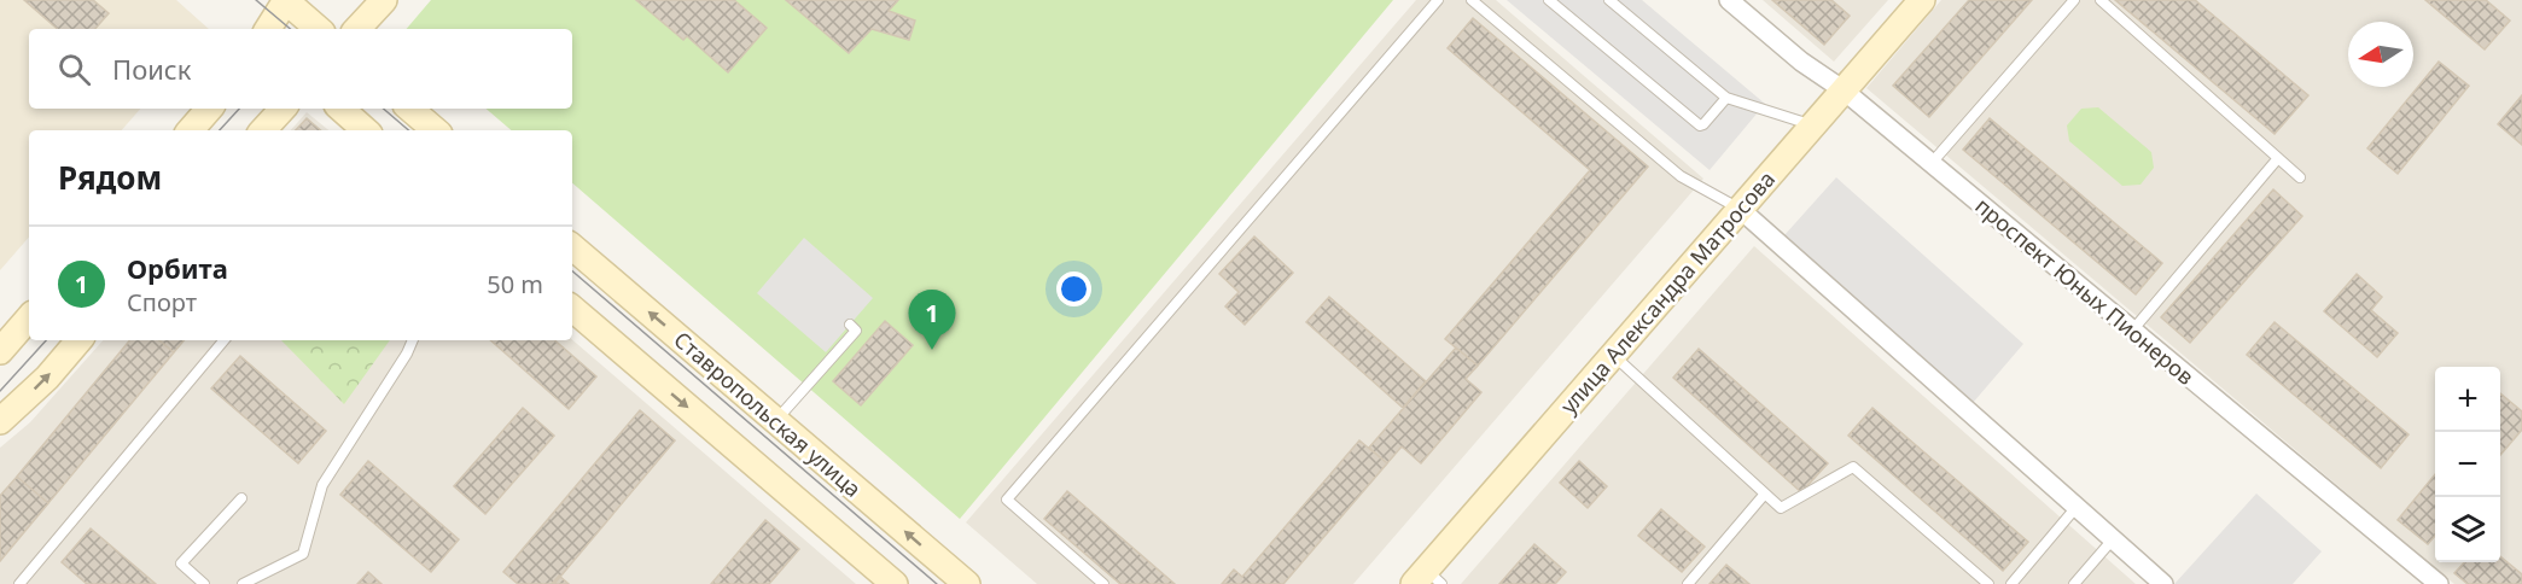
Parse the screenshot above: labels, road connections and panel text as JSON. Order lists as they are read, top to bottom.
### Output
{
  "streets": {
    "street": ["проспект Юных Пионеров", "улица Александра Матросова", "Ставропольская улица"]
  },
  "crossings": [
    ["проспект Юных Пионеров", "улица Александра Матросова"]
  ],
  "north": "left",
  "page": {
    "search": "Поиск",
    "heading": "Рядом",
    "list": [
      {
        "mark": "1",
        "name": "Орбита",
        "note": "Спорт",
        "value": "50 m"
      }
    ],
    "pins": "1",
    "map_buttons": ["+", "−"]
  }
}
